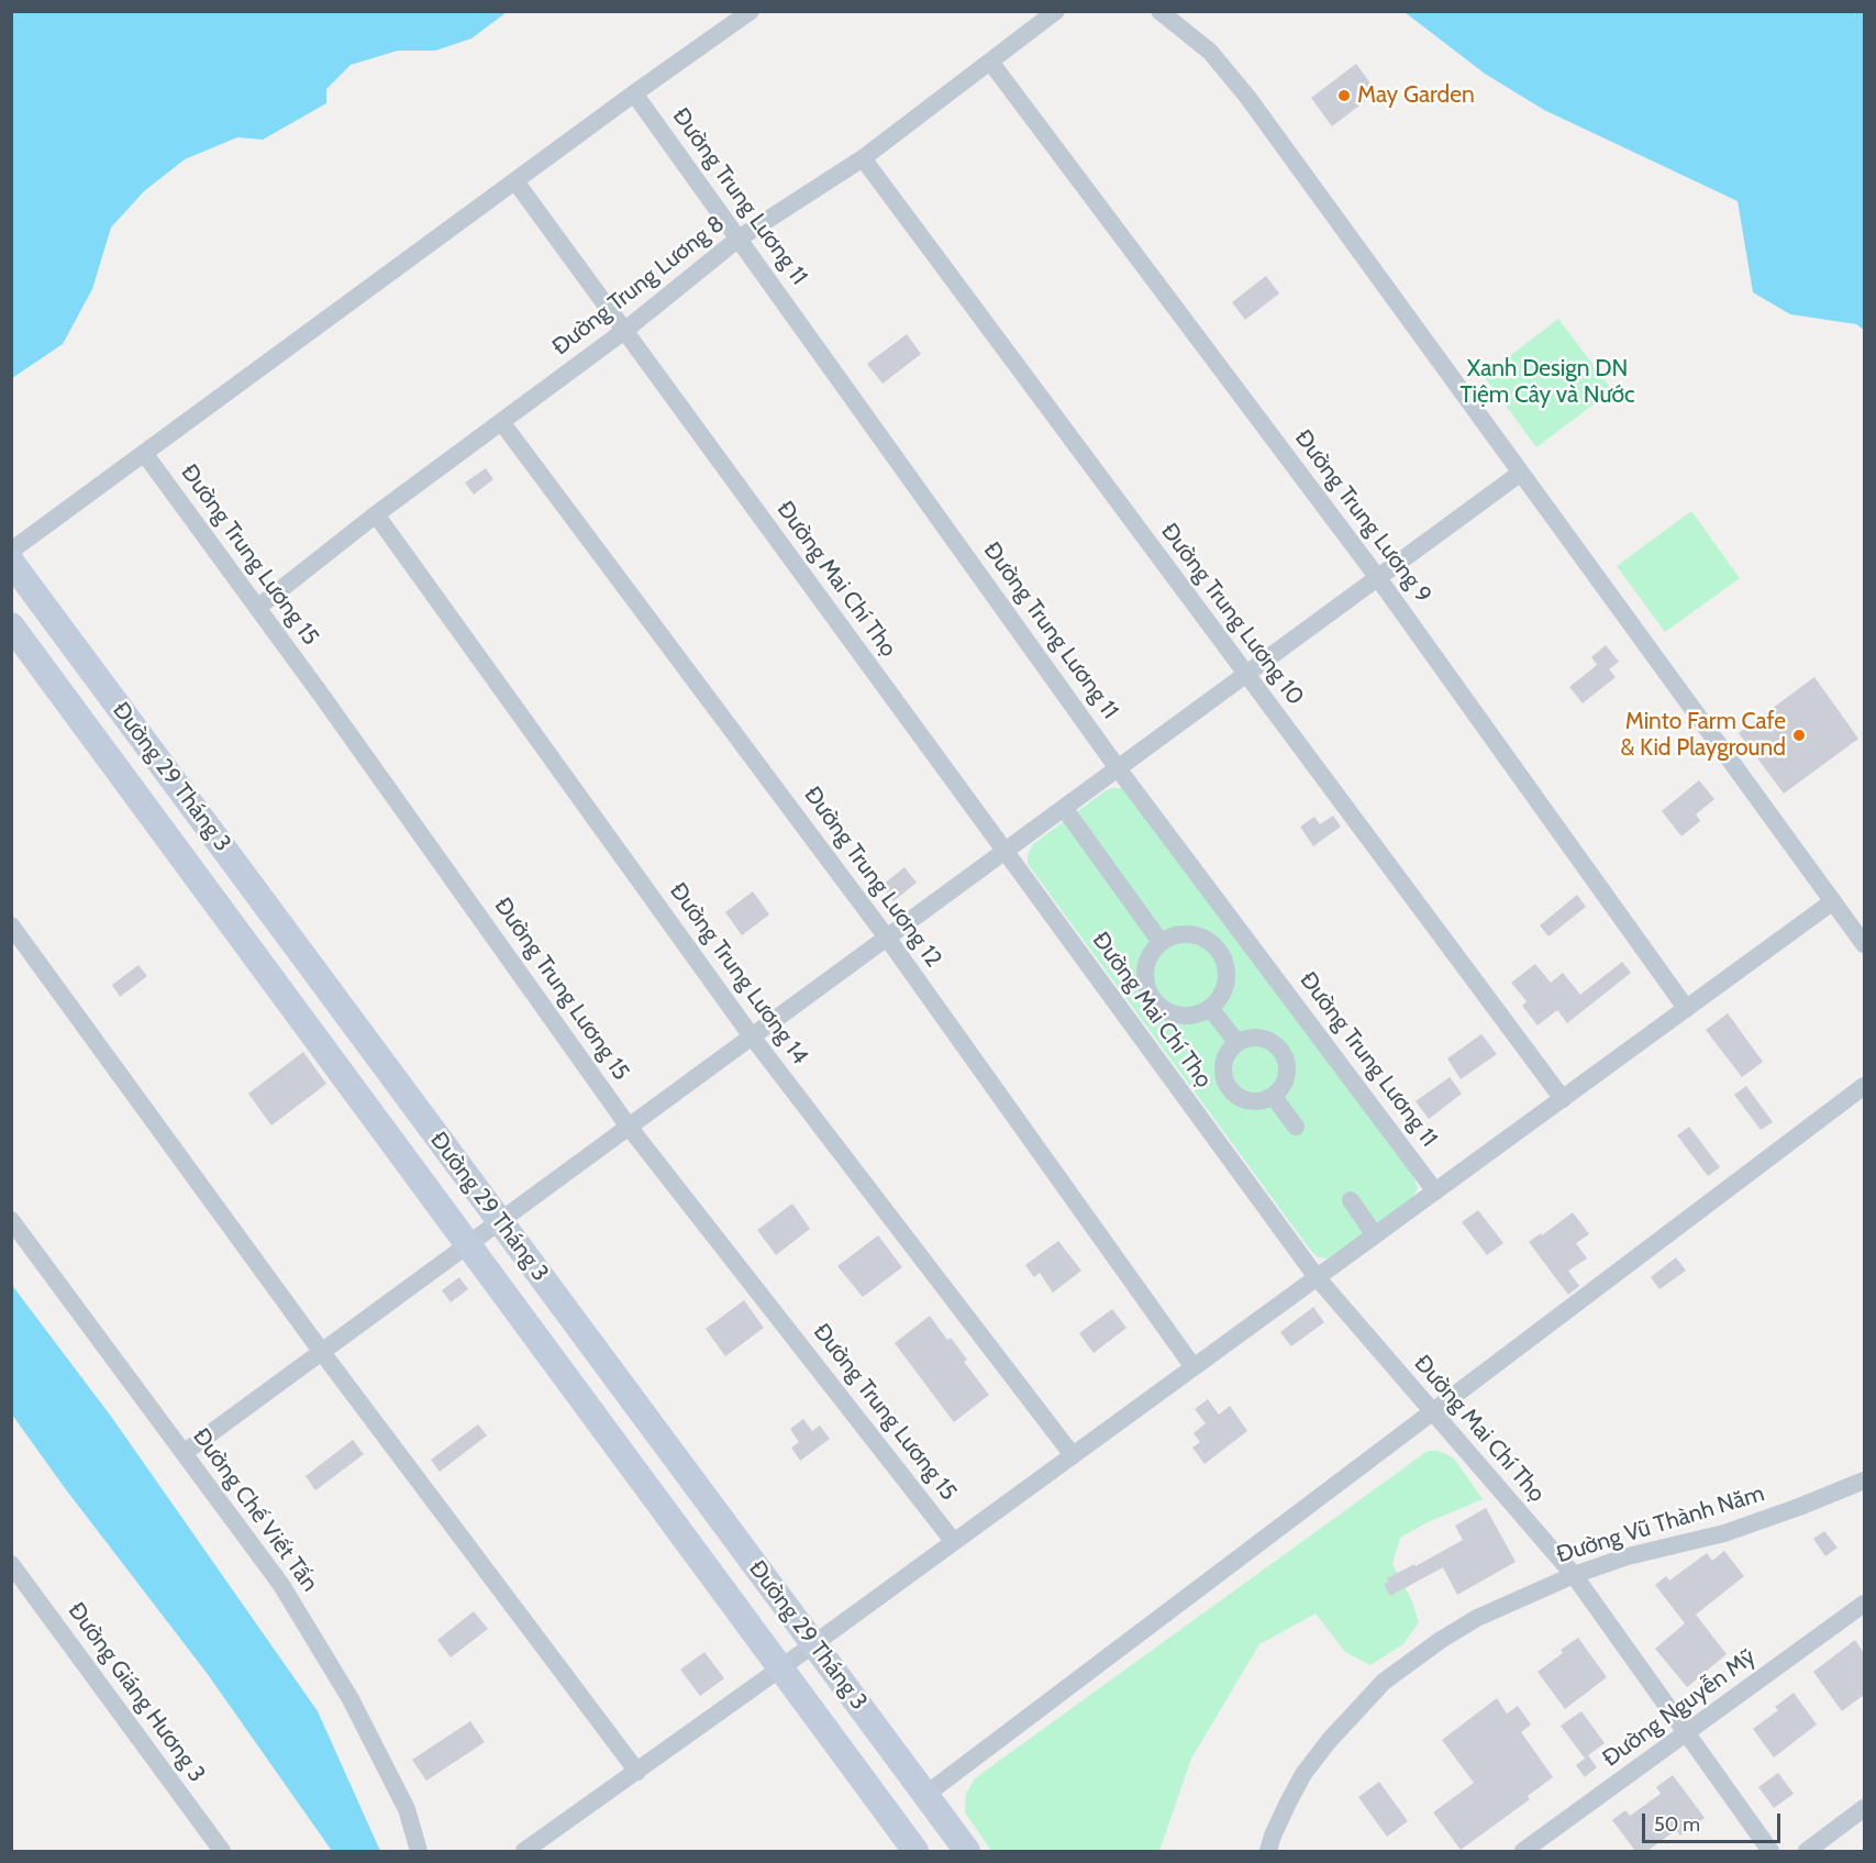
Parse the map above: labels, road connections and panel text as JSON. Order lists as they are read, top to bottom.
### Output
{
  "streets": {
    "street": [
      "Đường Trung Lương 11",
      "Đường Trung Lương 8",
      "Đường Trung Lương 9",
      "Đường Trung Lương 15",
      "Đường Mai Chí Thọ",
      "Đường Trung Lương 10",
      "Đường 29 Tháng 3",
      "Đường Trung Lương 12",
      "Đường Trung Lương 14",
      "Đường Chế Viết Tấn",
      "Đường Vũ Thành Năm",
      "Đường Giáng Hương 3",
      "Đường Nguyễn Mỹ"
    ]
  },
  "crossings": [
    ["Đường Trung Lương 11", "Đường Trung Lương 8"],
    ["Đường Trung Lương 8", "Đường Trung Lương 9"],
    ["Đường Trung Lương 8", "Đường Trung Lương 15"],
    ["Đường Trung Lương 8", "Đường Mai Chí Thọ"],
    ["Đường Trung Lương 8", "Đường Trung Lương 10"],
    ["Đường Trung Lương 8", "Đường Trung Lương 12"],
    ["Đường Trung Lương 8", "Đường Trung Lương 14"],
    ["Đường Mai Chí Thọ", "Đường Vũ Thành Năm"],
    ["Đường Mai Chí Thọ", "Đường Nguyễn Mỹ"]
  ],
  "parks": ["Xanh Design DN Tiệm Cây và Nước"],
  "places": ["May Garden", "Minto Farm Cafe & Kid Playground"],
  "scale_bar": "50 m"
}
